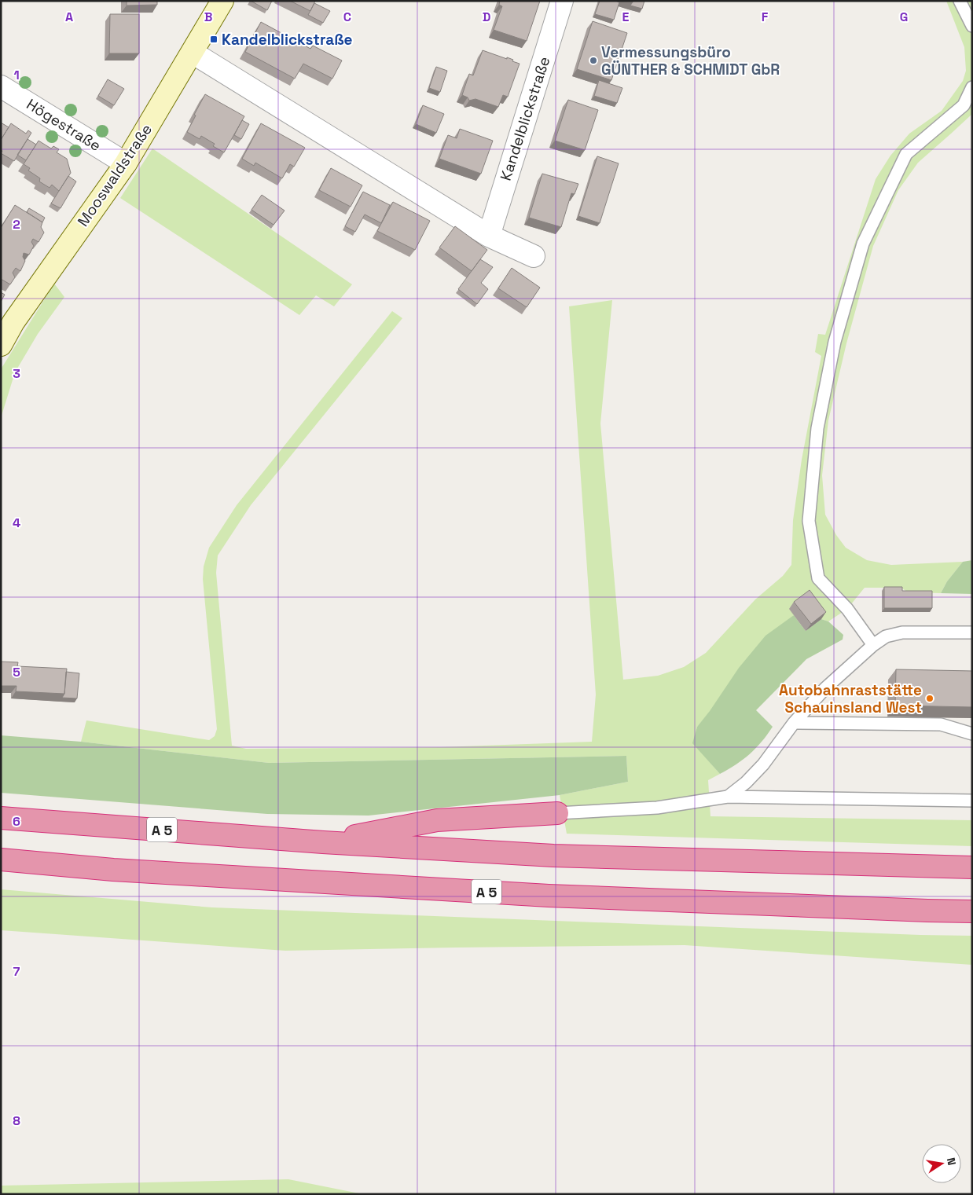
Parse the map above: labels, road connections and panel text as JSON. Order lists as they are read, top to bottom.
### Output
{
  "streets": {
    "highway": ["A 5"],
    "street": ["Kandelblickstraße", "Högestraße", "Mooswaldstraße"]
  },
  "crossings": [
    ["Högestraße", "Mooswaldstraße"]
  ],
  "places": {
    "transit": ["Kandelblickstraße"],
    "other": ["Vermessungsbüro GÜNTHER & SCHMIDT GbR", "Autobahnraststätte Schauinsland West"]
  },
  "north": "right",
  "grid": {
    "columns": [
      "A",
      "B",
      "C",
      "D",
      "E",
      "F",
      "G"
    ],
    "rows": [
      "1",
      "2",
      "3",
      "4",
      "5",
      "6",
      "7",
      "8"
    ]
  }
}
